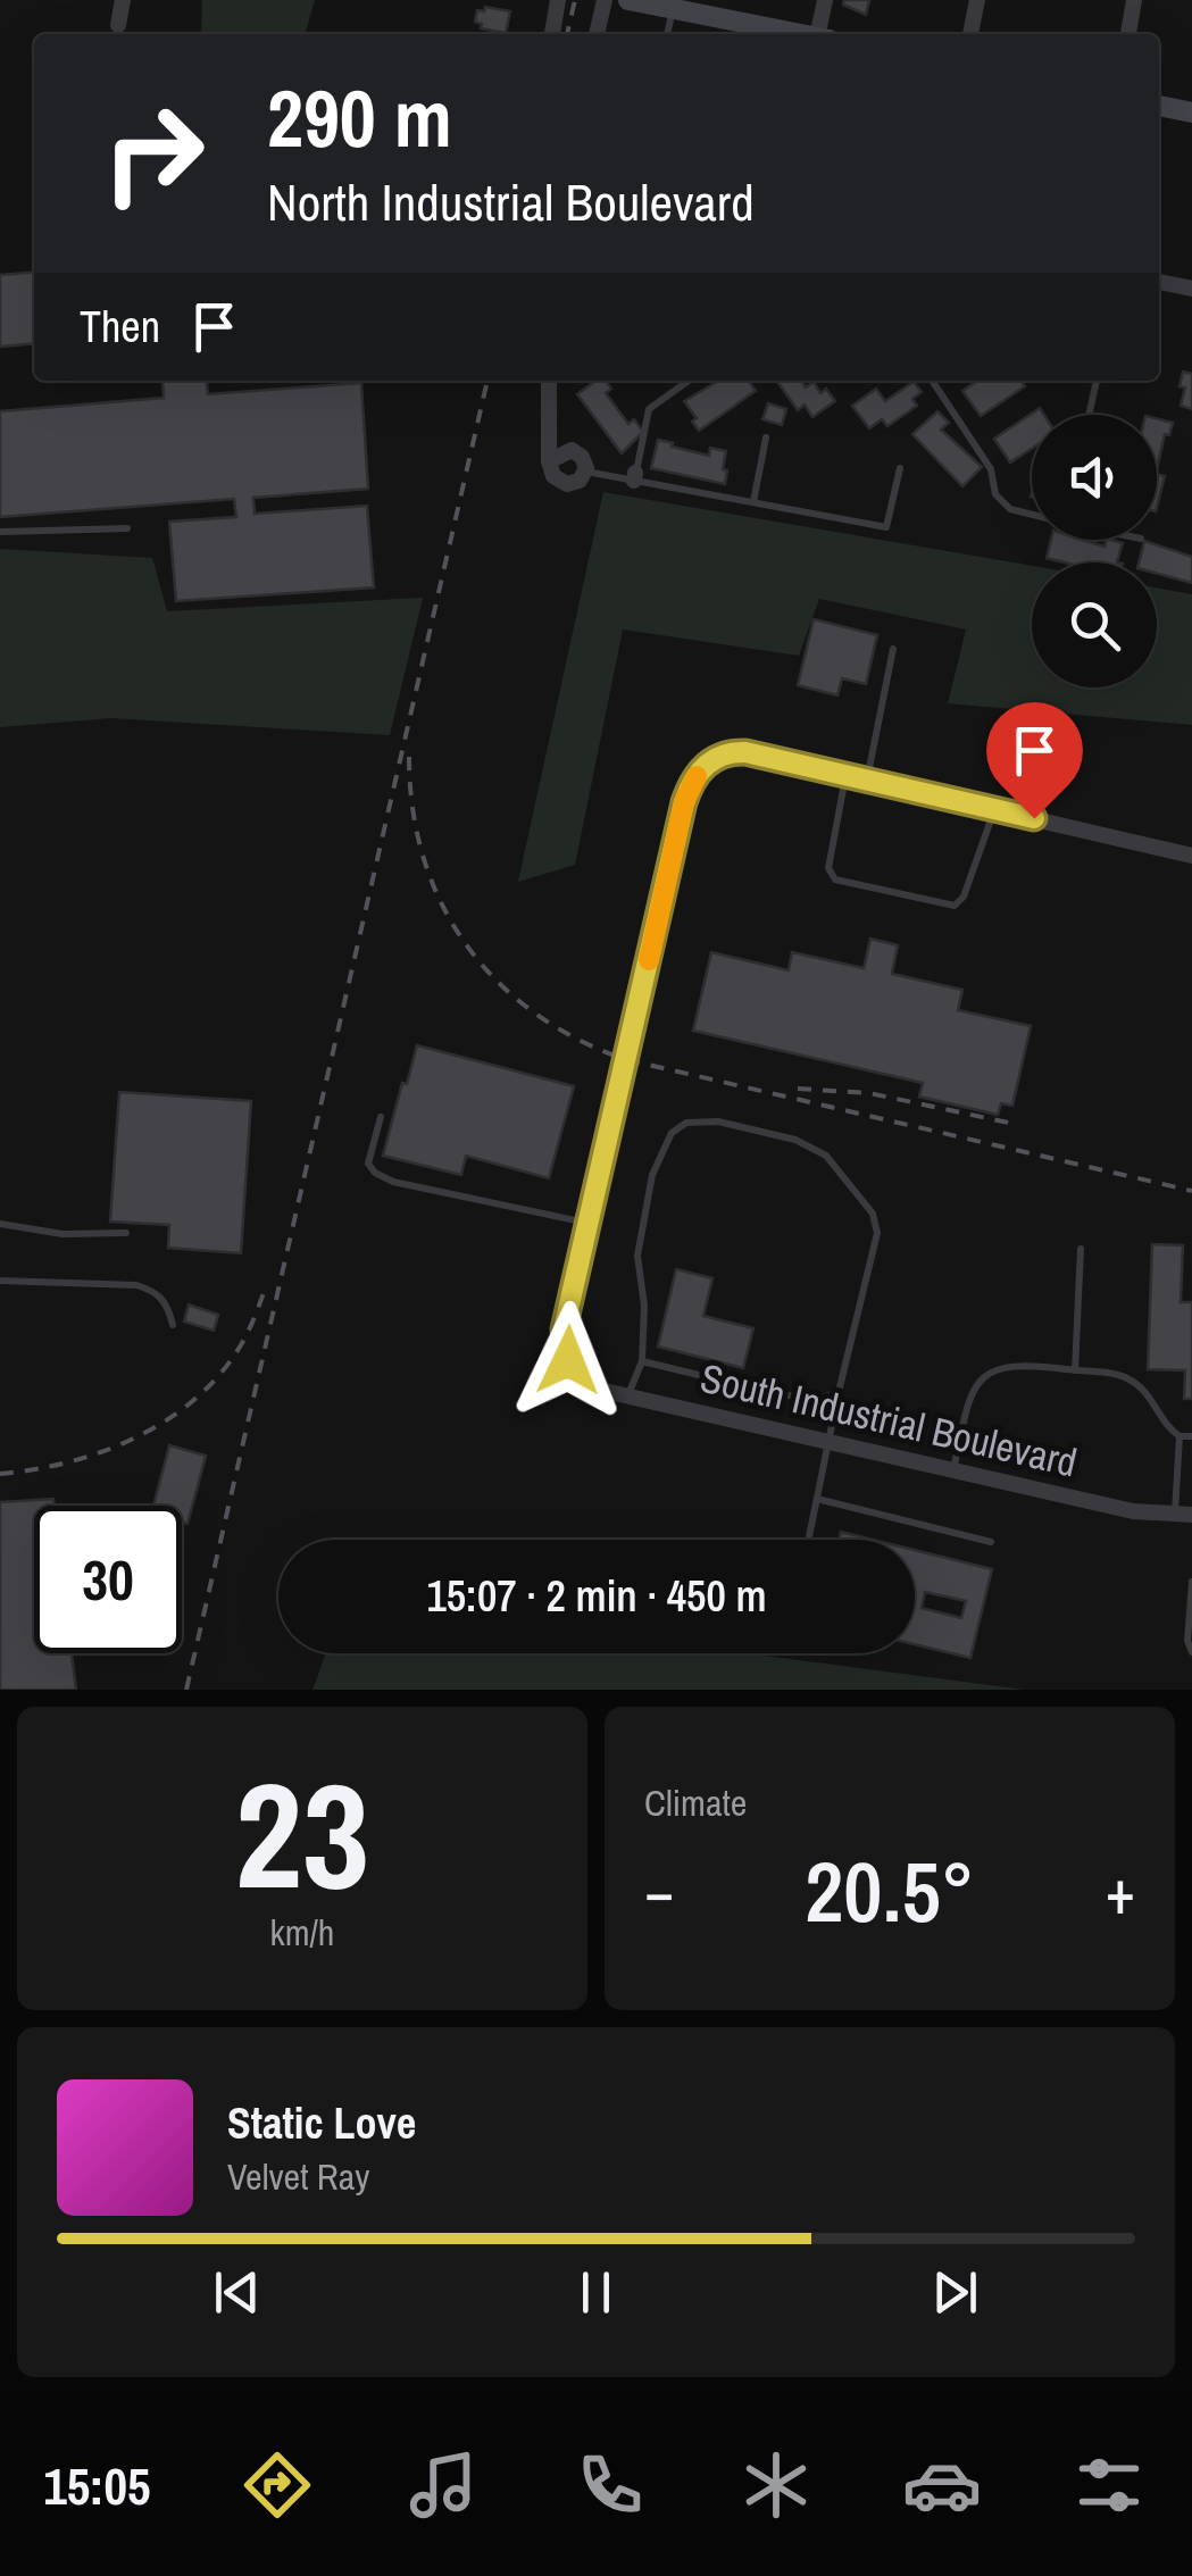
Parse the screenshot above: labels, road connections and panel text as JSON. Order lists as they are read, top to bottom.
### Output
{
  "streets": {
    "street": ["South Industrial Boulevard"]
  },
  "page": {
    "turn": ["290 m", "North Industrial Boulevard"],
    "then": "Then",
    "limit": "30",
    "trip": "15:07 · 2 min · 450 m",
    "tile": [
      ["23", "km/h"],
      "Climate"
    ],
    "heat": ["−", "20.5°", "+"],
    "song": ["Static Love", "Velvet Ray"],
    "tabs": "15:05"
  }
}
